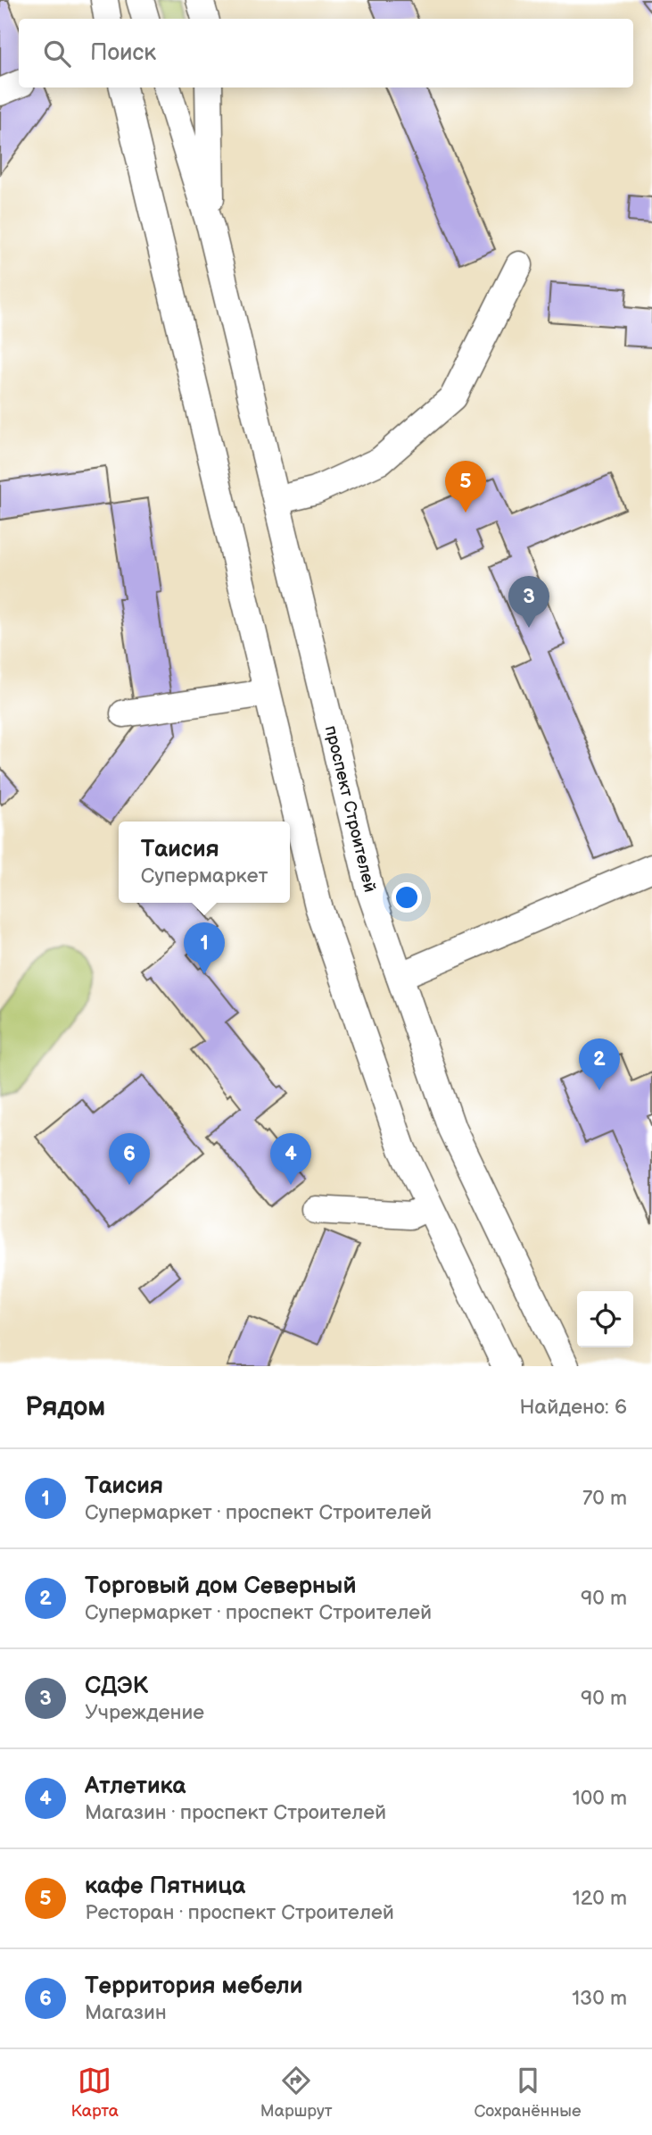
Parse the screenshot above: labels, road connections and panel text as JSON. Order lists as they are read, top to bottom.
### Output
{
  "streets": {
    "street": ["проспект Строителей"]
  },
  "page": {
    "search": "Поиск",
    "pins": [
      "5",
      "3",
      "1",
      "2",
      "4",
      "6"
    ],
    "popup": ["Таисия", "Супермаркет"],
    "heading": ["Рядом", "Найдено: 6"],
    "list": [
      {
        "mark": "1",
        "name": "Таисия",
        "note": "Супермаркет · проспект Строителей",
        "value": "70 m"
      },
      {
        "mark": "2",
        "name": "Торговый дом Северный",
        "note": "Супермаркет · проспект Строителей",
        "value": "90 m"
      },
      {
        "mark": "3",
        "name": "СДЭК",
        "note": "Учреждение",
        "value": "90 m"
      },
      {
        "mark": "4",
        "name": "Атлетика",
        "note": "Магазин · проспект Строителей",
        "value": "100 m"
      },
      {
        "mark": "5",
        "name": "кафе Пятница",
        "note": "Ресторан · проспект Строителей",
        "value": "120 m"
      },
      {
        "mark": "6",
        "name": "Территория мебели",
        "note": "Магазин",
        "value": "130 m"
      }
    ],
    "nav": ["Карта", "Маршрут", "Сохранённые"]
  }
}
